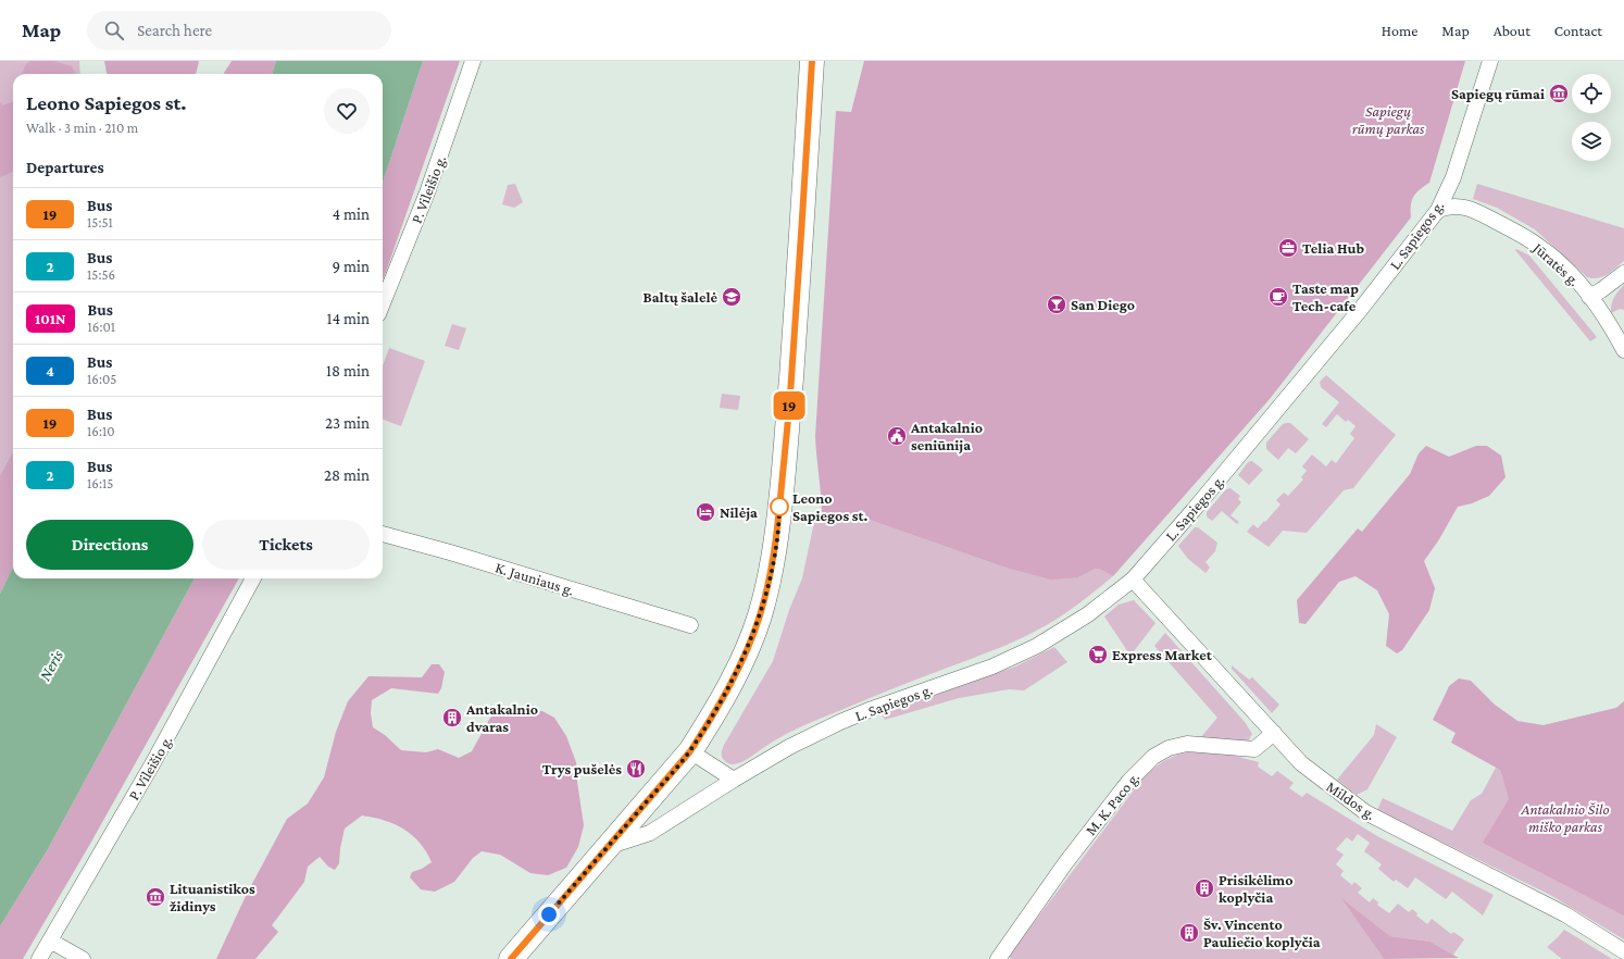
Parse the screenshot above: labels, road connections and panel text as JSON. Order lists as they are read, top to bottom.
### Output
{
  "streets": {
    "street": [
      "P. Vileišio g.",
      "L. Sapiegos g.",
      "Jūratės g.",
      "K. Jauniaus g.",
      "Mildos g.",
      "M. K. Paco g."
    ]
  },
  "crossings": [
    ["L. Sapiegos g.", "Jūratės g."],
    ["L. Sapiegos g.", "Mildos g."],
    ["Mildos g.", "M. K. Paco g."]
  ],
  "water": ["Neris"],
  "parks": ["Sapiegų rūmų parkas", "Antakalnio Šilo miško parkas"],
  "places": {
    "museum": ["Sapiegų rūmai", "Lituanistikos židinys"],
    "office": ["Telia Hub"],
    "school or university": ["Baltų šalelė"],
    "cafe": ["Taste map Tech-cafe"],
    "bar": ["San Diego"],
    "public building": ["Antakalnio seniūnija"],
    "other": ["Leono Sapiegos st."],
    "hotel": ["Nilėja"],
    "supermarket": ["Express Market"],
    "building": ["Antakalnio dvaras", "Prisikėlimo koplyčia", "Šv. Vincento Pauliečio koplyčia"],
    "restaurant": ["Trys pušelės"]
  },
  "lines": ["bus line 19"],
  "page": {
    "header": "Map",
    "search": "Search here",
    "nav": [
      "Home",
      "Map",
      "About",
      "Contact"
    ],
    "on_map": "19",
    "heading": [
      ["Leono Sapiegos st.", "Walk · 3 min · 210 m"],
      "Departures"
    ],
    "list": [
      {
        "mark": "19",
        "name": "Bus",
        "note": "15:51",
        "value": "4 min"
      },
      {
        "mark": "2",
        "name": "Bus",
        "note": "15:56",
        "value": "9 min"
      },
      {
        "mark": "101N",
        "name": "Bus",
        "note": "16:01",
        "value": "14 min"
      },
      {
        "mark": "4",
        "name": "Bus",
        "note": "16:05",
        "value": "18 min"
      },
      {
        "mark": "19",
        "name": "Bus",
        "note": "16:10",
        "value": "23 min"
      },
      {
        "mark": "2",
        "name": "Bus",
        "note": "16:15",
        "value": "28 min"
      }
    ],
    "buttons": ["Directions", "Tickets"]
  }
}
